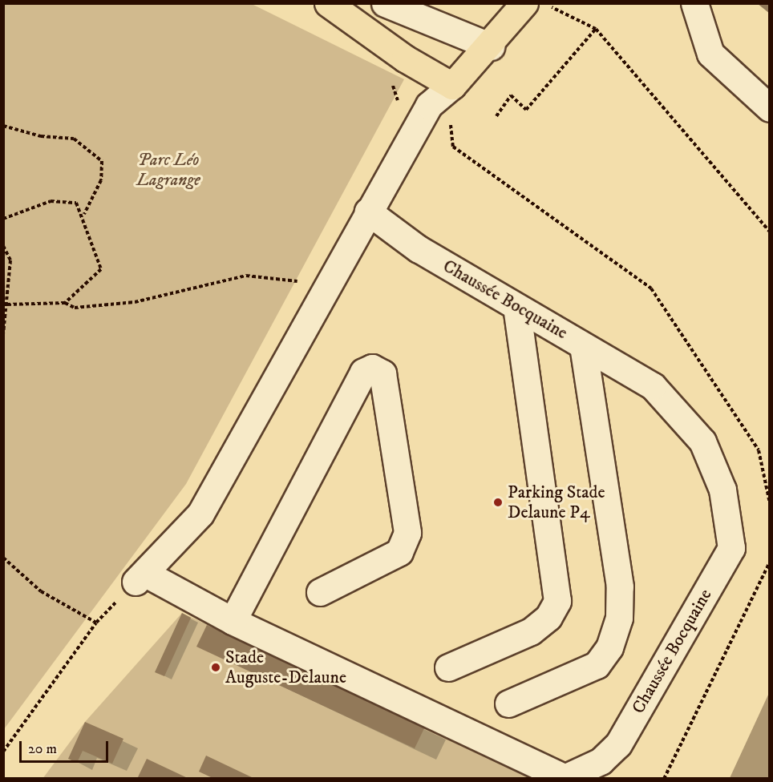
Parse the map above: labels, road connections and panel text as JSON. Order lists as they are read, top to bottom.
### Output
{
  "streets": {
    "street": ["Chaussée Bocquaine"]
  },
  "parks": ["Parc Léo Lagrange"],
  "places": ["Parking Stade Delaune P4", "Stade Auguste-Delaune"],
  "scale_bar": "20 m"
}
